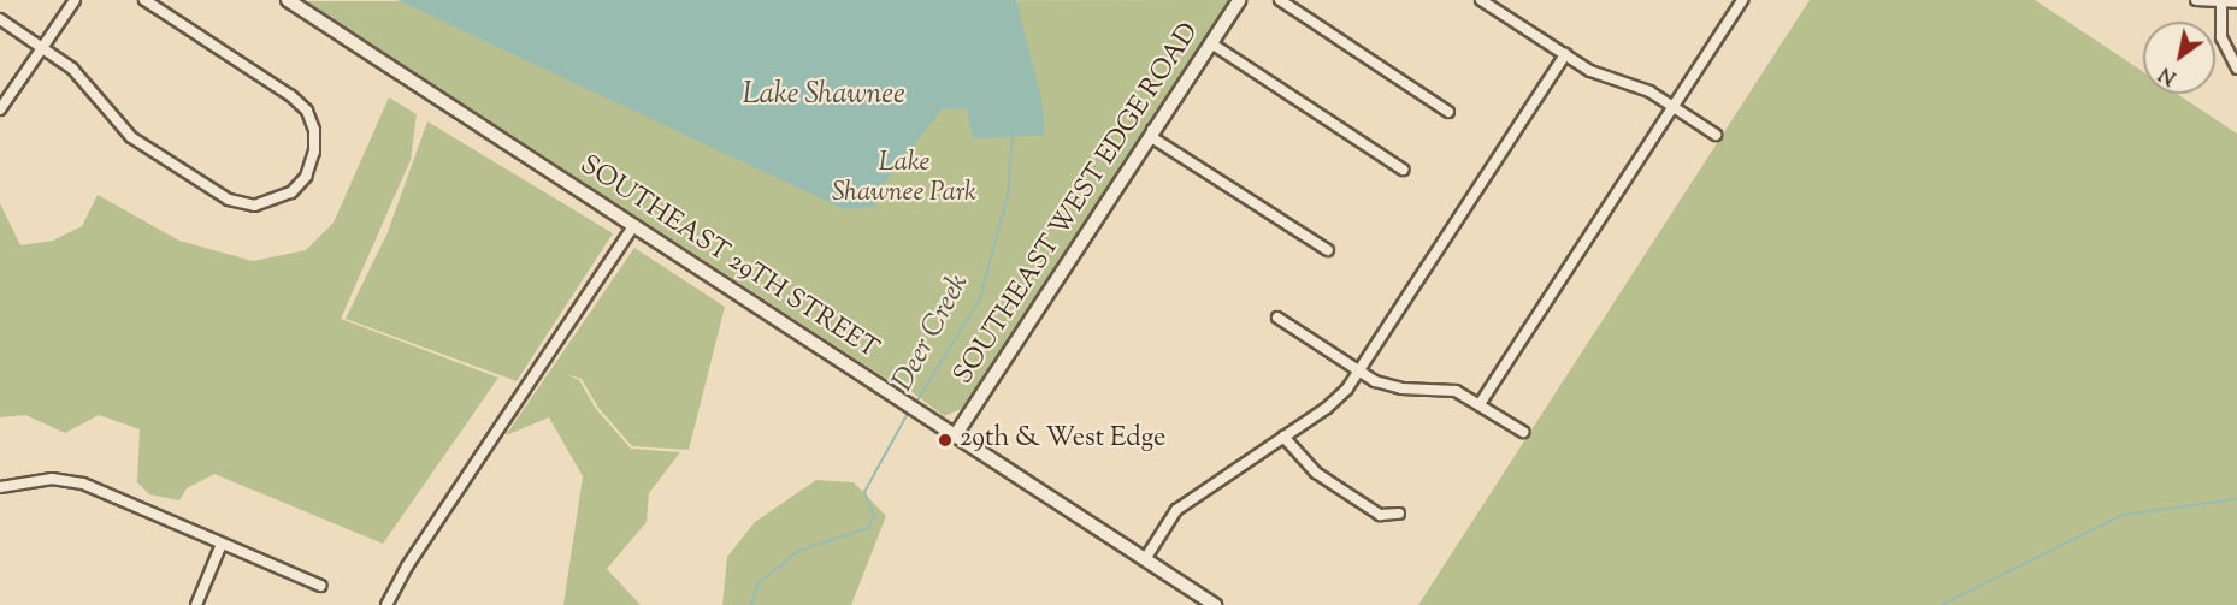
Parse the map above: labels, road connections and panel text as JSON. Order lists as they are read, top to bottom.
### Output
{
  "streets": {
    "main road": ["SOUTHEAST WEST EDGE ROAD", "SOUTHEAST 29TH STREET"]
  },
  "crossings": [
    ["SOUTHEAST WEST EDGE ROAD", "SOUTHEAST 29TH STREET"]
  ],
  "water": ["Lake Shawnee", "Deer Creek"],
  "parks": ["Lake Shawnee Park"],
  "places": ["29th & West Edge"],
  "north": "bottom left"
}
